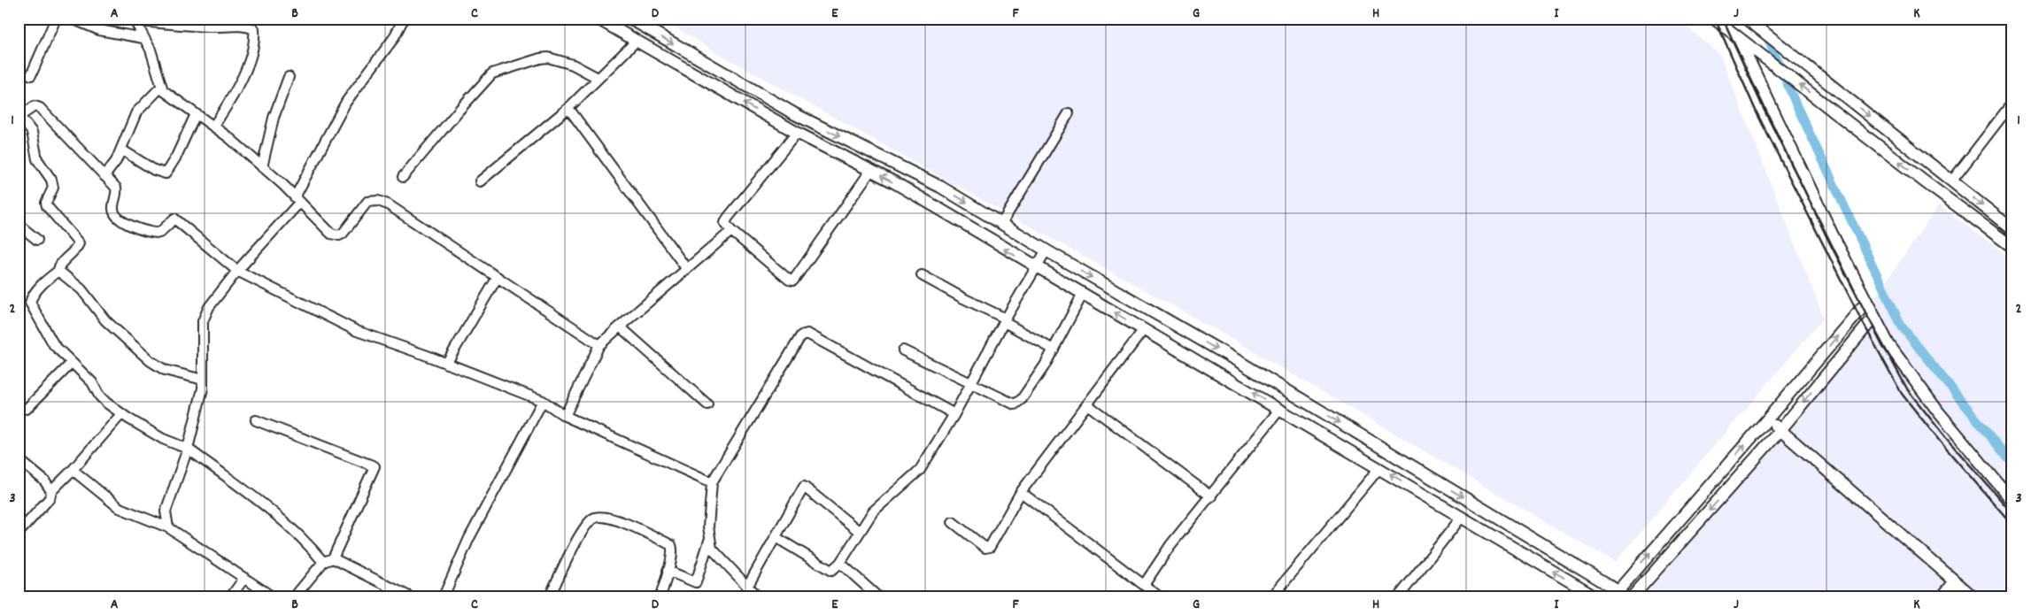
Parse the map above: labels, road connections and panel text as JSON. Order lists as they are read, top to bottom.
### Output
{
  "grid": {
    "columns": [
      "A",
      "B",
      "C",
      "D",
      "E",
      "F",
      "G",
      "H",
      "I",
      "J",
      "K"
    ],
    "rows": ["1", "2", "3"]
  }
}
